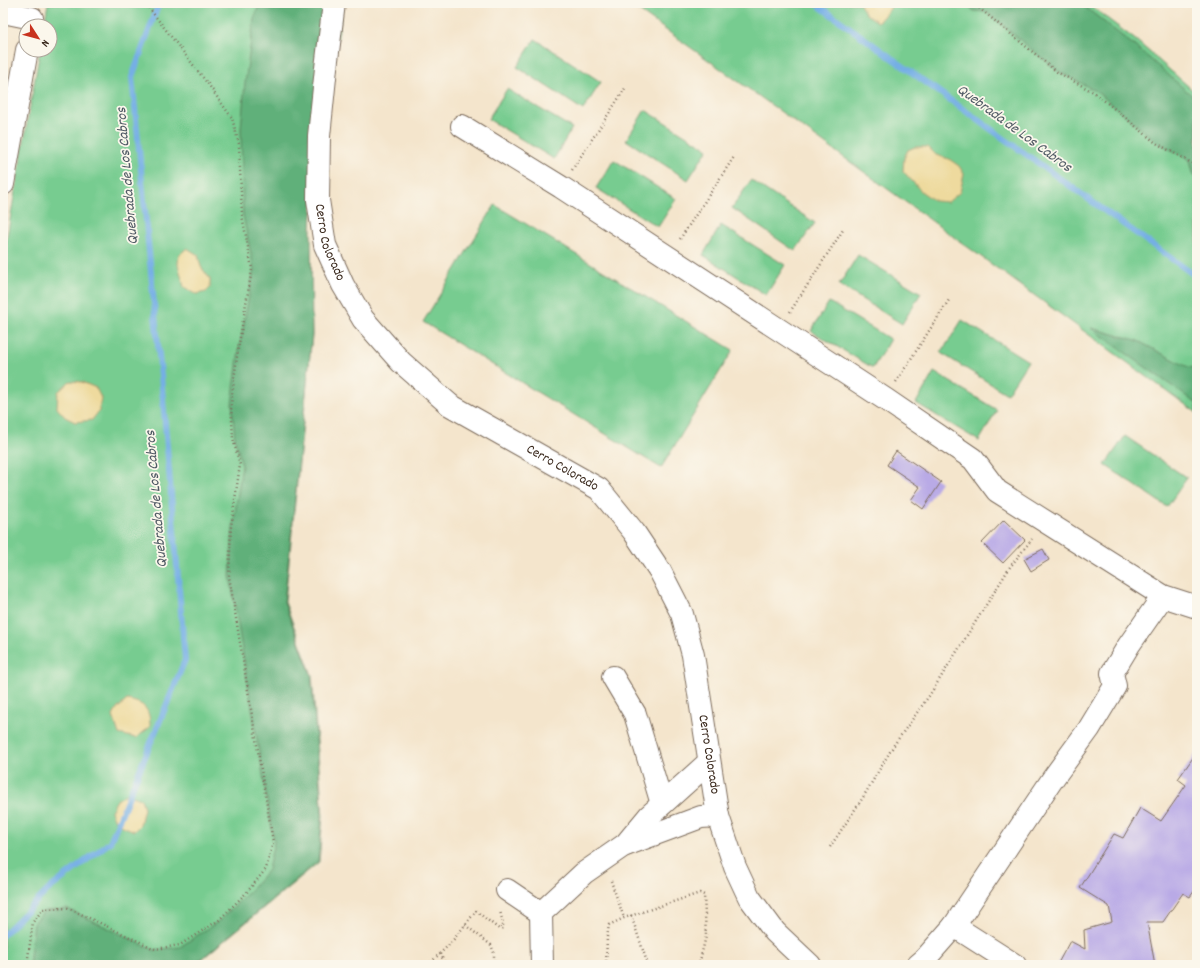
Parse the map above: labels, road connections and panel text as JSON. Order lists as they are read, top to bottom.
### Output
{
  "streets": {
    "street": ["Cerro Colorado"]
  },
  "water": ["Quebrada de Los Cabros"],
  "north": "bottom right"
}
